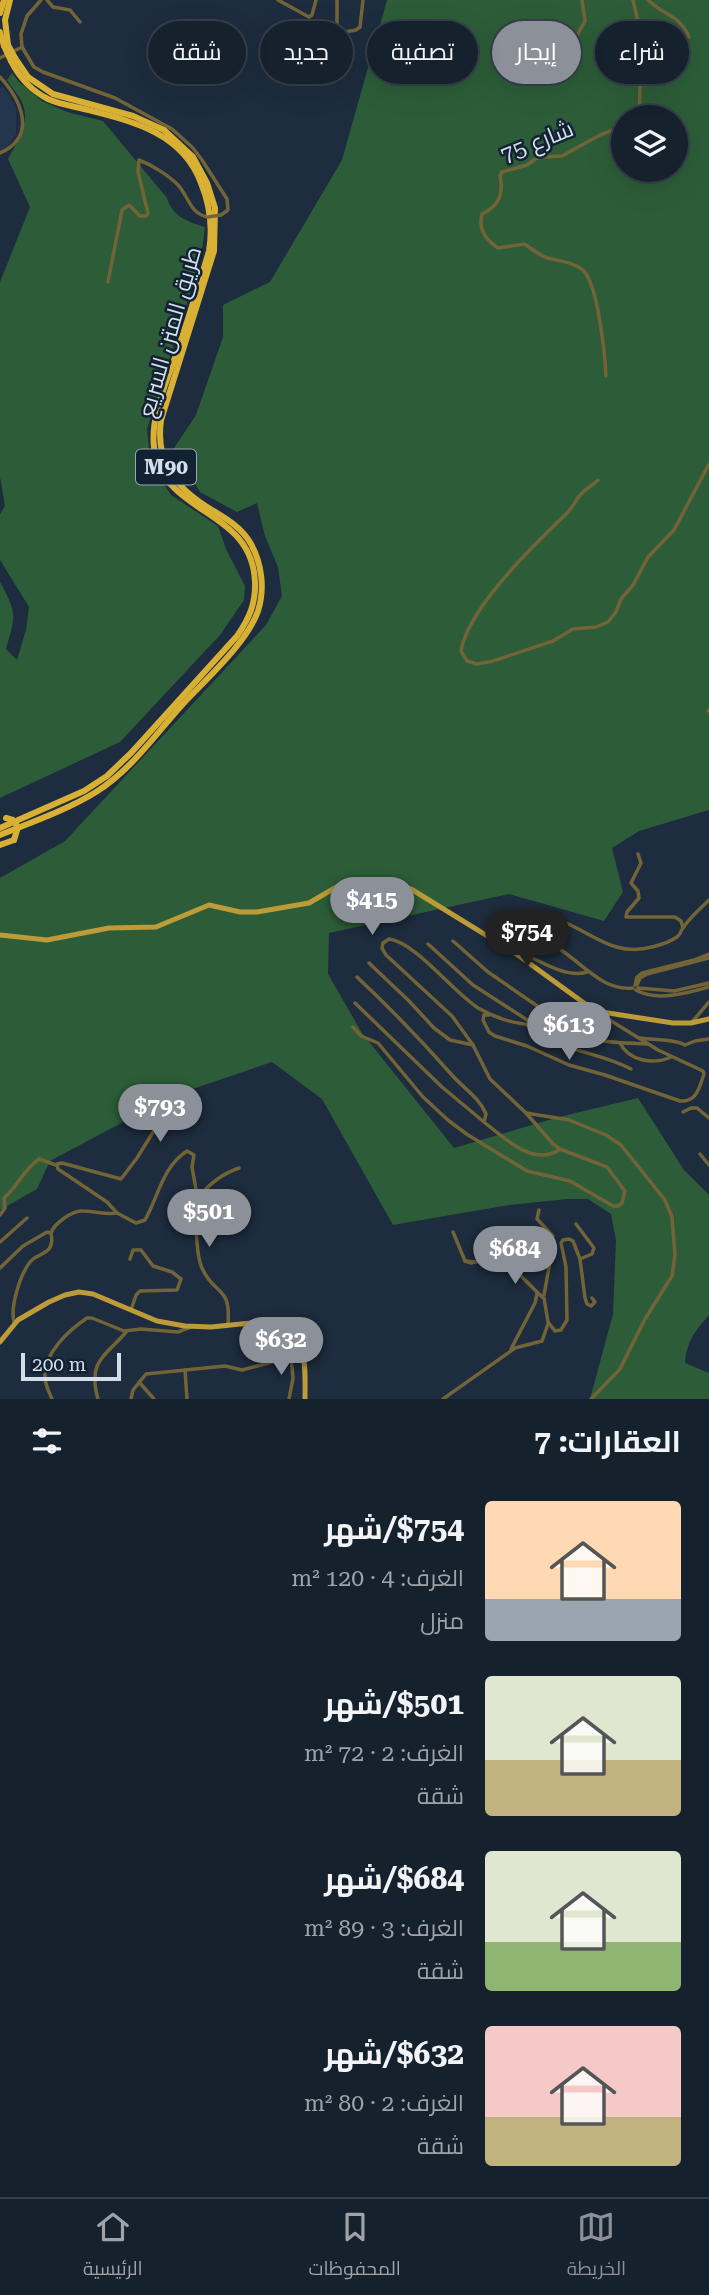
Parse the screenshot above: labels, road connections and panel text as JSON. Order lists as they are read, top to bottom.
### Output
{
  "streets": {
    "highway": ["طريق المتن السريع", "M90"],
    "street": ["شارع 75"]
  },
  "scale_bar": "200 m",
  "page": {
    "chip": [
      "شراء",
      "إيجار",
      "تصفية",
      "جديد",
      "شقة"
    ],
    "price": [
      "$415",
      "$754",
      "$613",
      "$793",
      "$501",
      "$684",
      "$632"
    ],
    "scale": "200 m",
    "heading": "العقارات: 7",
    "list": [
      {
        "name": "$754/شهر",
        "note": "الغرف: 4 · 120 m² · منزل"
      },
      {
        "name": "$501/شهر",
        "note": "الغرف: 2 · 72 m² · شقة"
      },
      {
        "name": "$684/شهر",
        "note": "الغرف: 3 · 89 m² · شقة"
      },
      {
        "name": "$632/شهر",
        "note": "الغرف: 2 · 80 m² · شقة"
      }
    ],
    "tabs": ["الخريطة", "المحفوظات", "الرئيسية"]
  }
}
